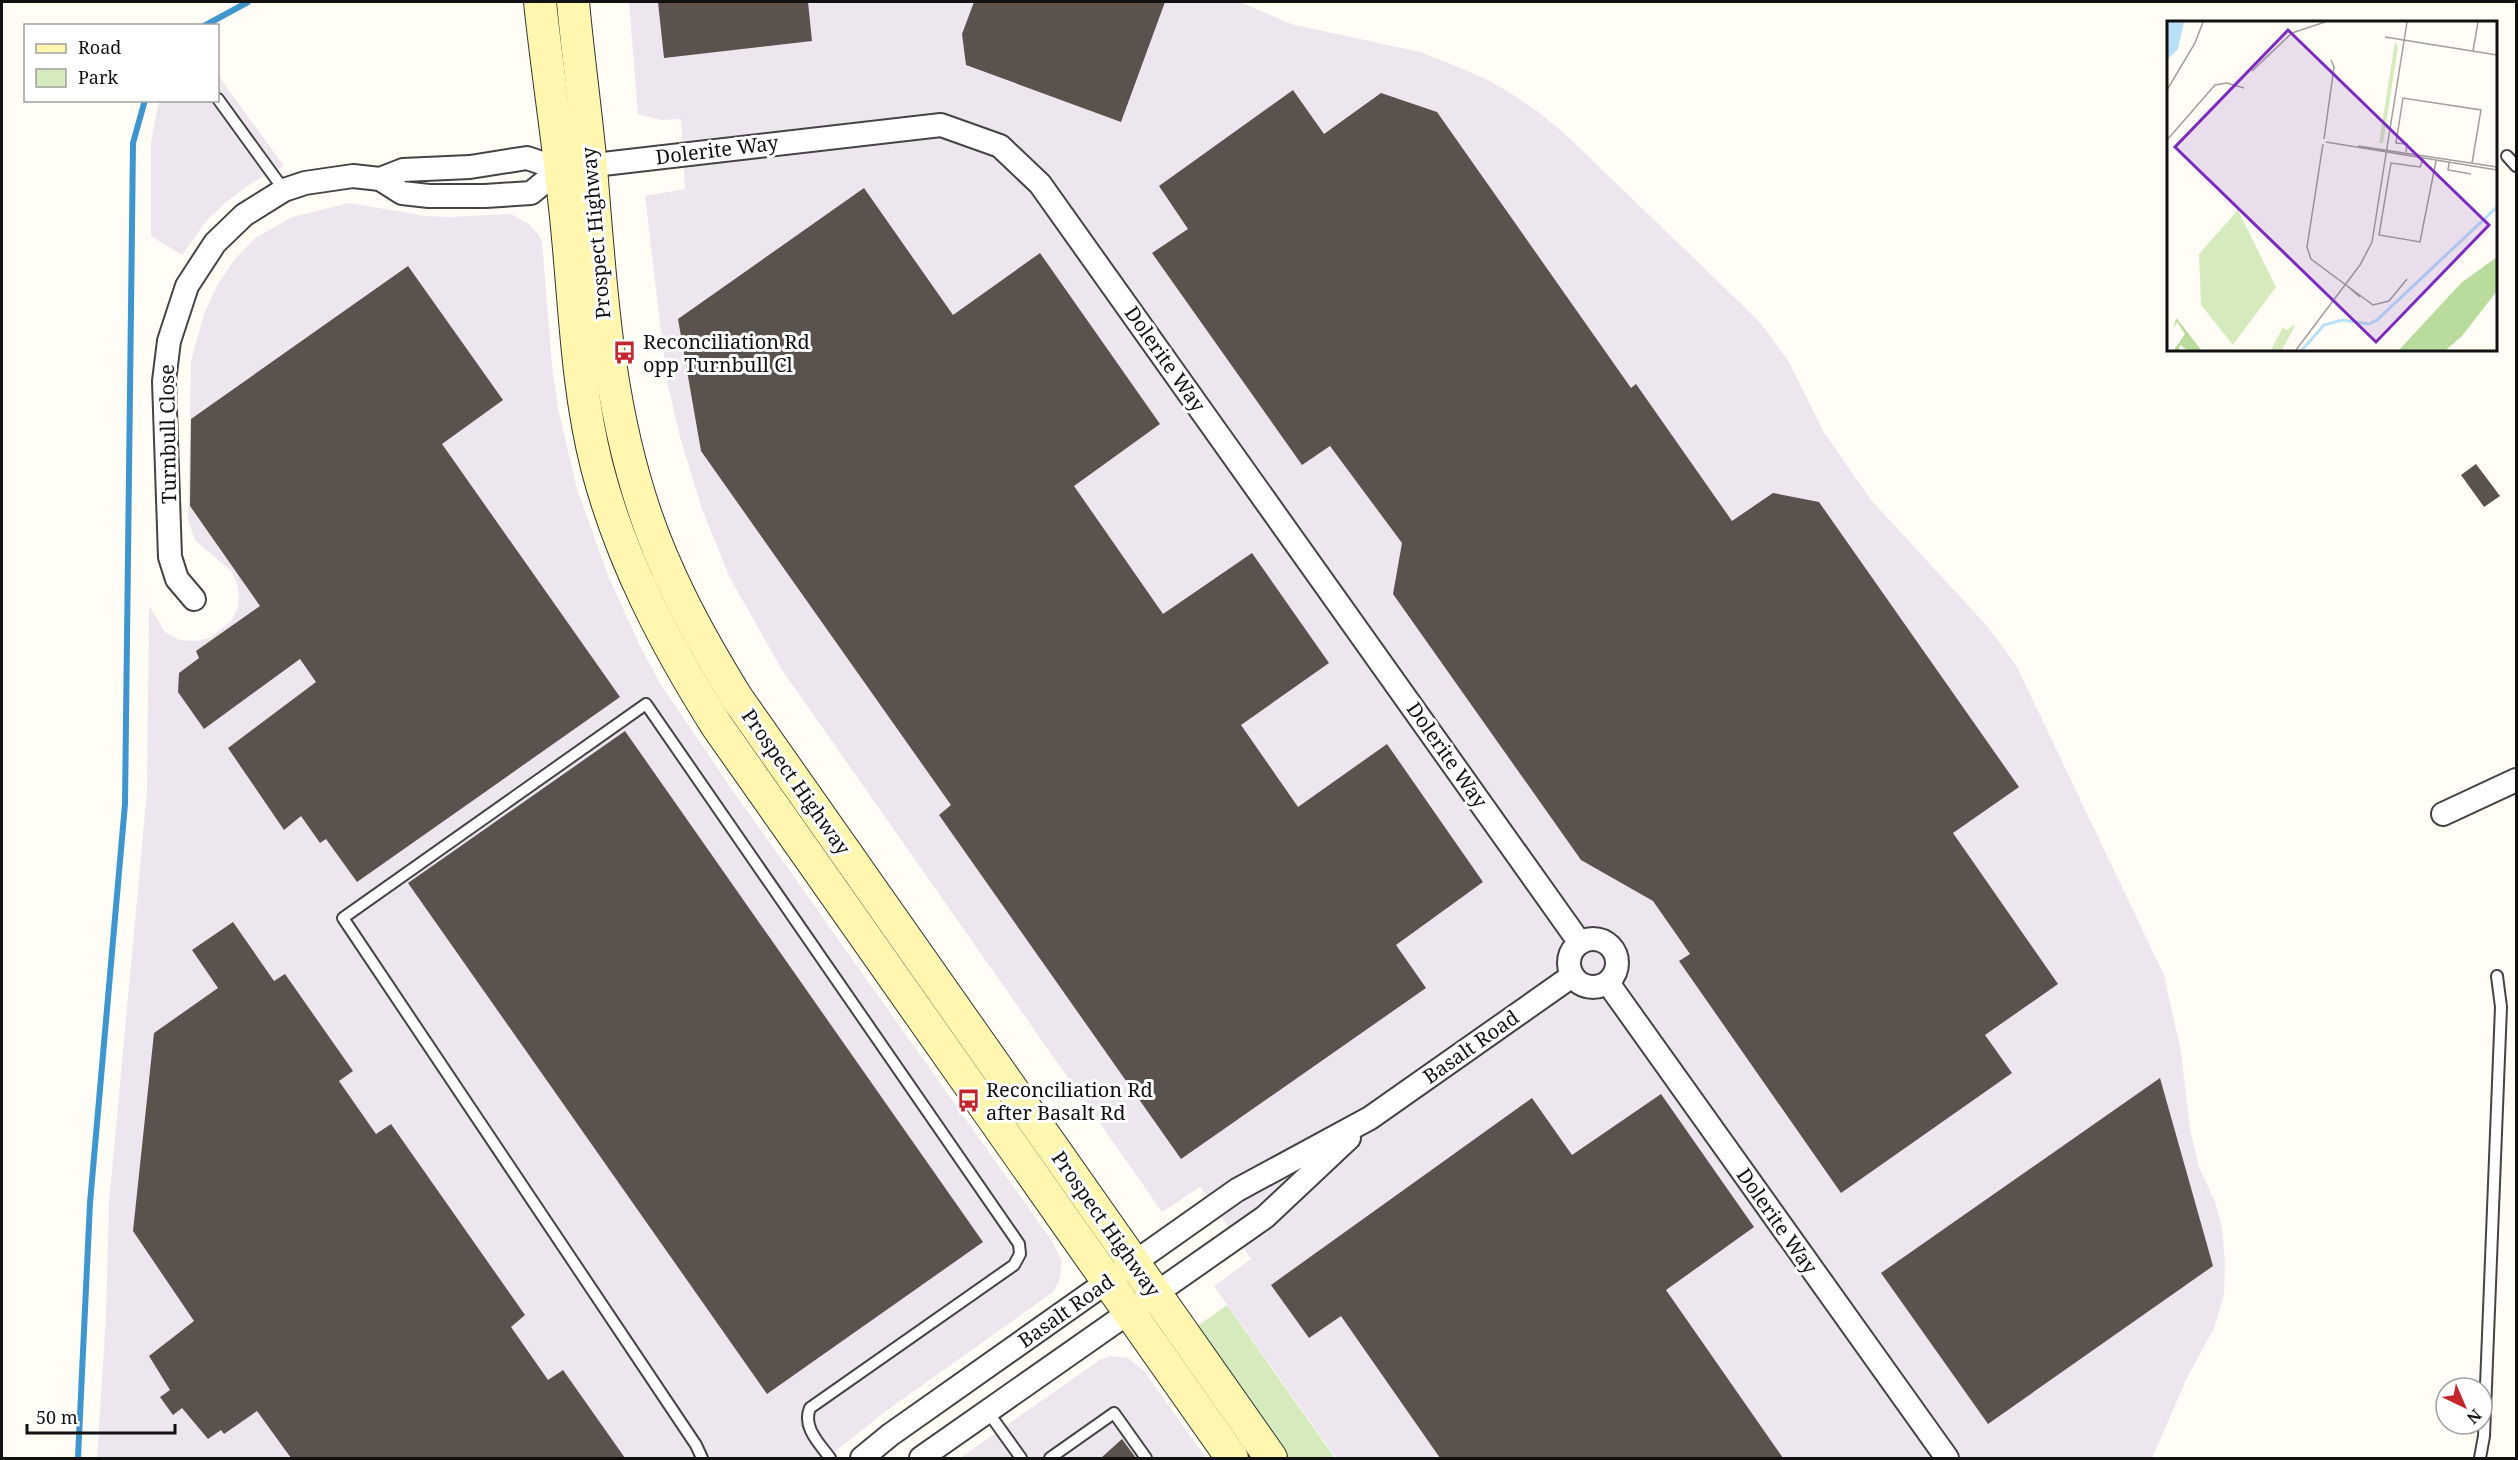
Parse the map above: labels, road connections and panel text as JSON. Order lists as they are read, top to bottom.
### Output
{
  "streets": {
    "main road": ["Prospect Highway"],
    "street": ["Dolerite Way", "Turnbull Close", "Basalt Road"]
  },
  "crossings": [
    ["Dolerite Way", "Prospect Highway"],
    ["Dolerite Way", "Turnbull Close"],
    ["Dolerite Way", "Basalt Road"],
    ["Prospect Highway", "Turnbull Close"],
    ["Prospect Highway", "Basalt Road"]
  ],
  "places": {
    "bus stop": ["Reconciliation Rd opp Turnbull Cl", "Reconciliation Rd after Basalt Rd"]
  },
  "legend": ["Road", "Park"],
  "scale_bar": "50 m",
  "north": "bottom right"
}
